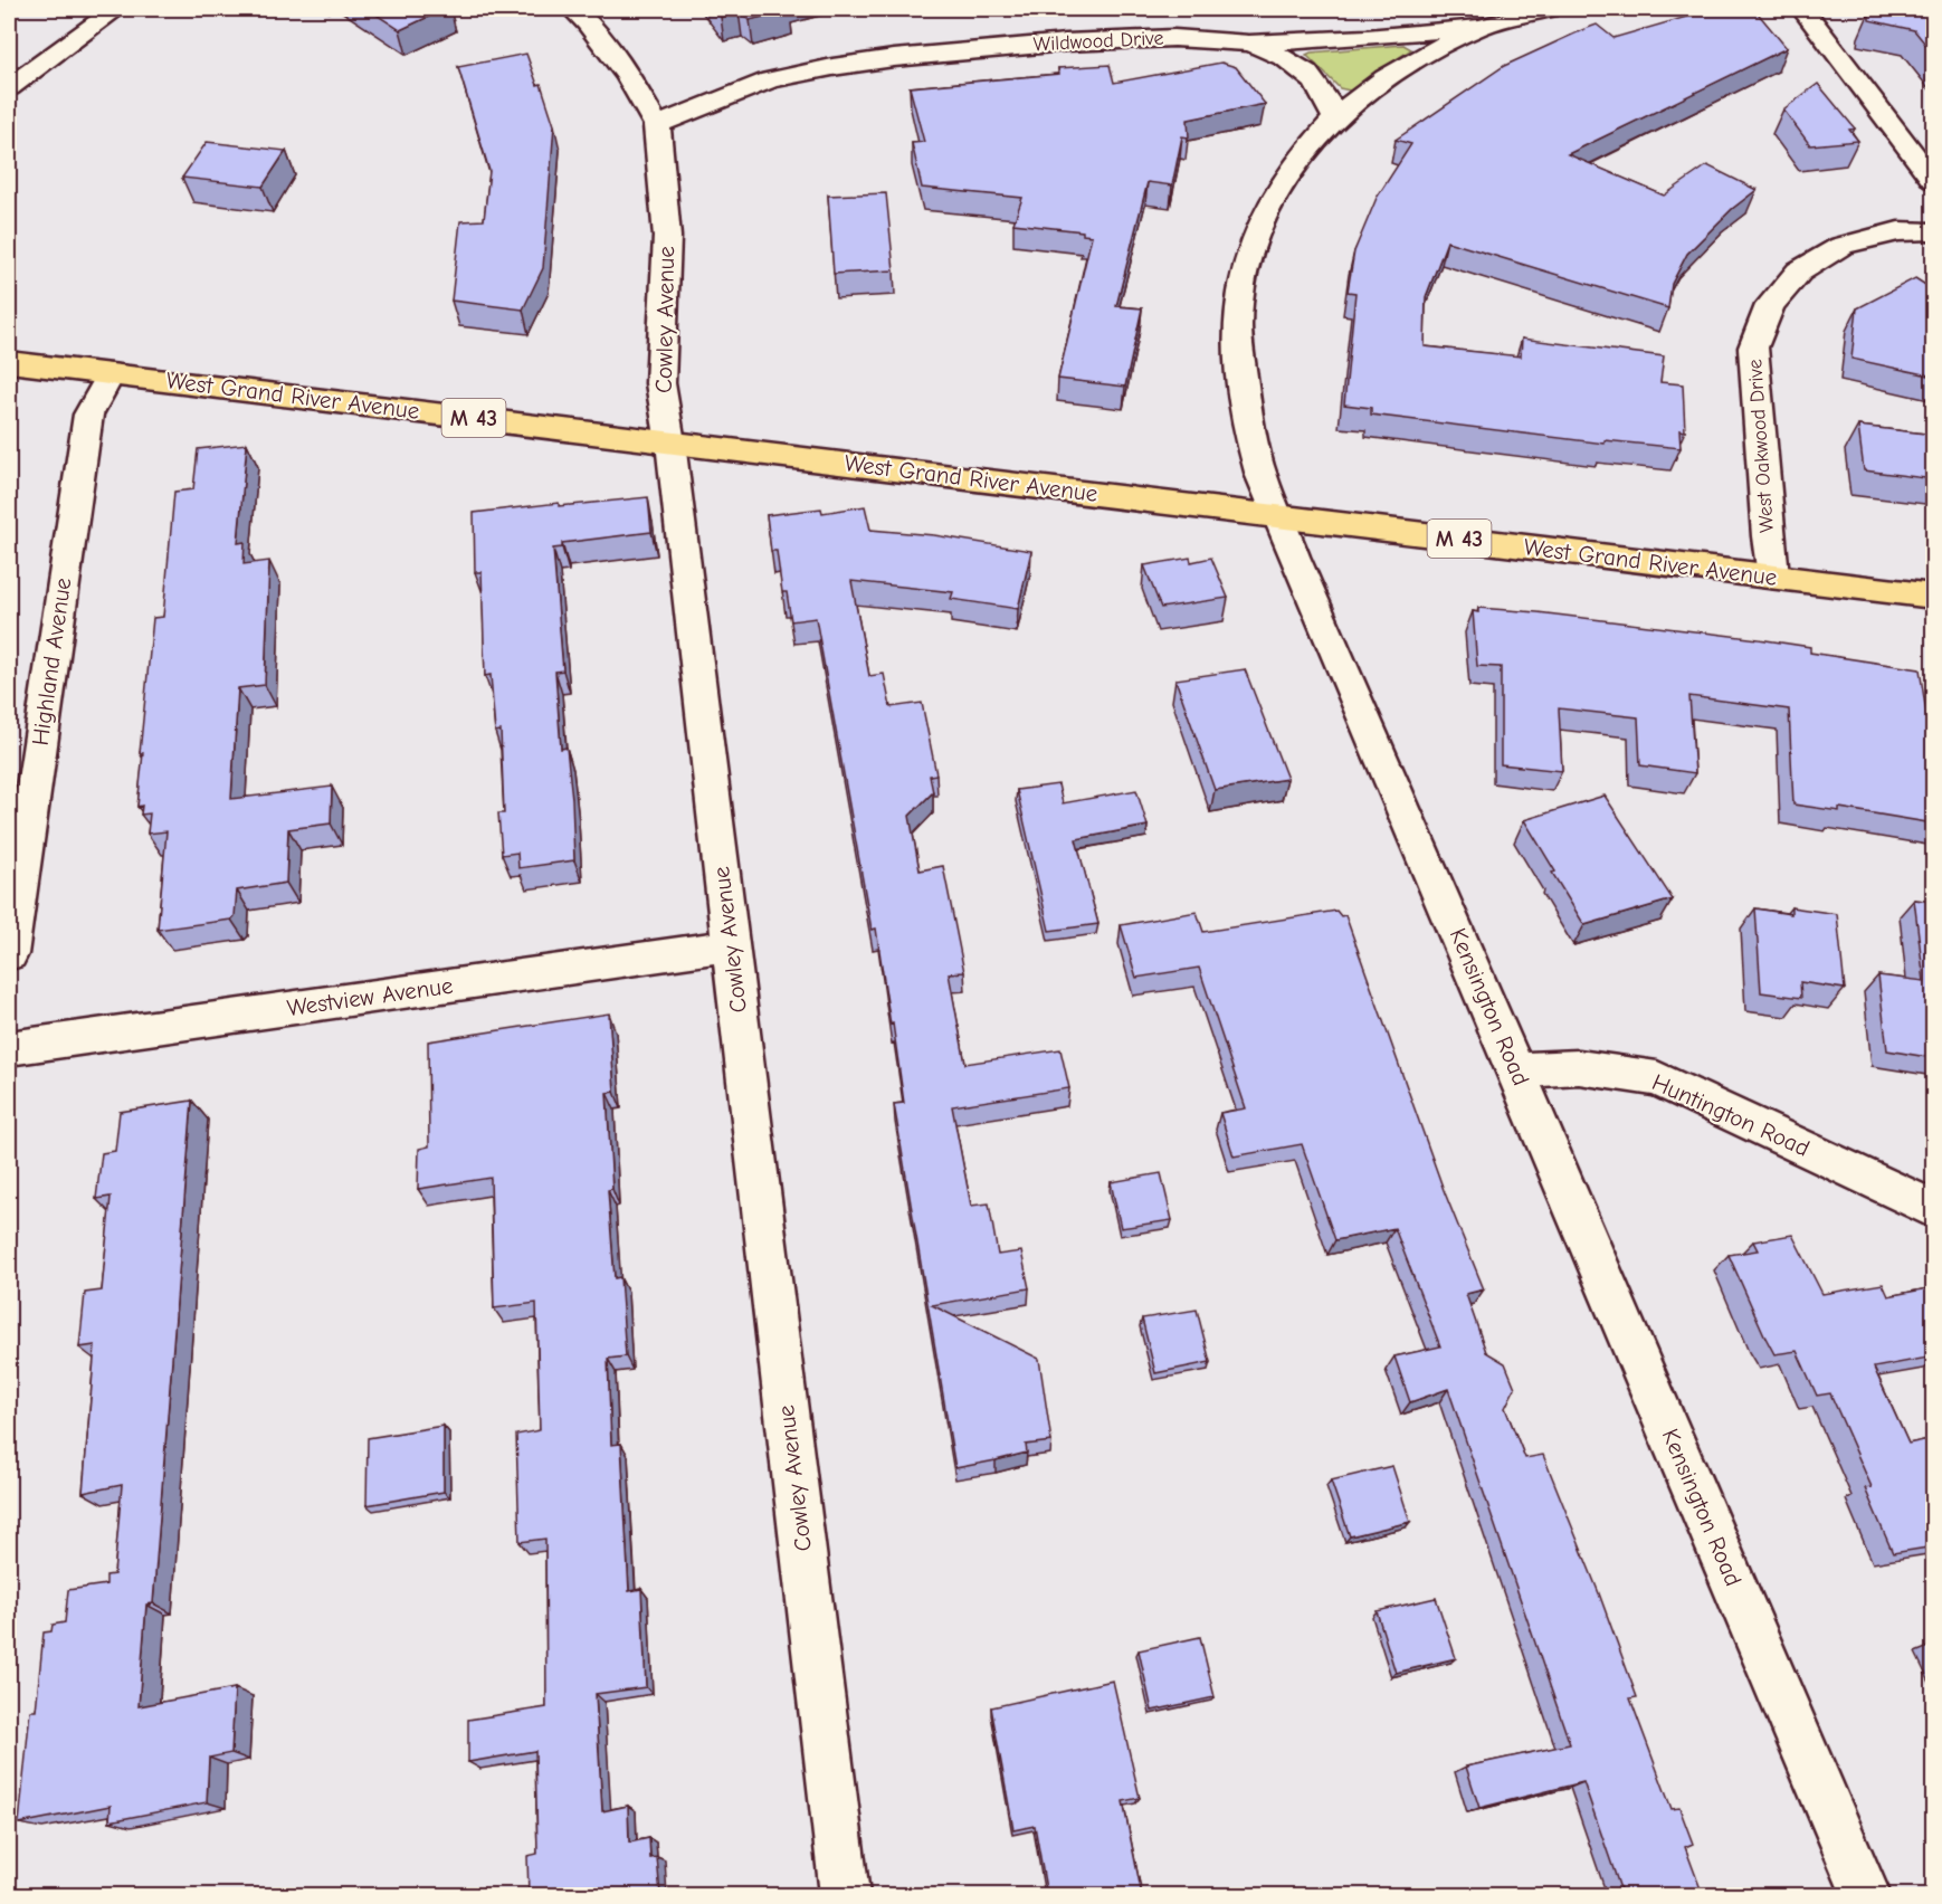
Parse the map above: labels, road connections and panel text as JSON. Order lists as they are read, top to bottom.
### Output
{
  "streets": {
    "main road": ["West Grand River Avenue", "M 43"],
    "street": [
      "Wildwood Drive",
      "Cowley Avenue",
      "West Oakwood Drive",
      "Highland Avenue",
      "Westview Avenue",
      "Kensington Road",
      "Huntington Road"
    ]
  },
  "crossings": [
    ["Wildwood Drive", "Cowley Avenue"],
    ["Wildwood Drive", "Kensington Road"],
    ["Cowley Avenue", "West Grand River Avenue"],
    ["Cowley Avenue", "Westview Avenue"],
    ["West Grand River Avenue", "West Oakwood Drive"],
    ["West Grand River Avenue", "Highland Avenue"],
    ["West Grand River Avenue", "Kensington Road"],
    ["Kensington Road", "Huntington Road"]
  ]
}
